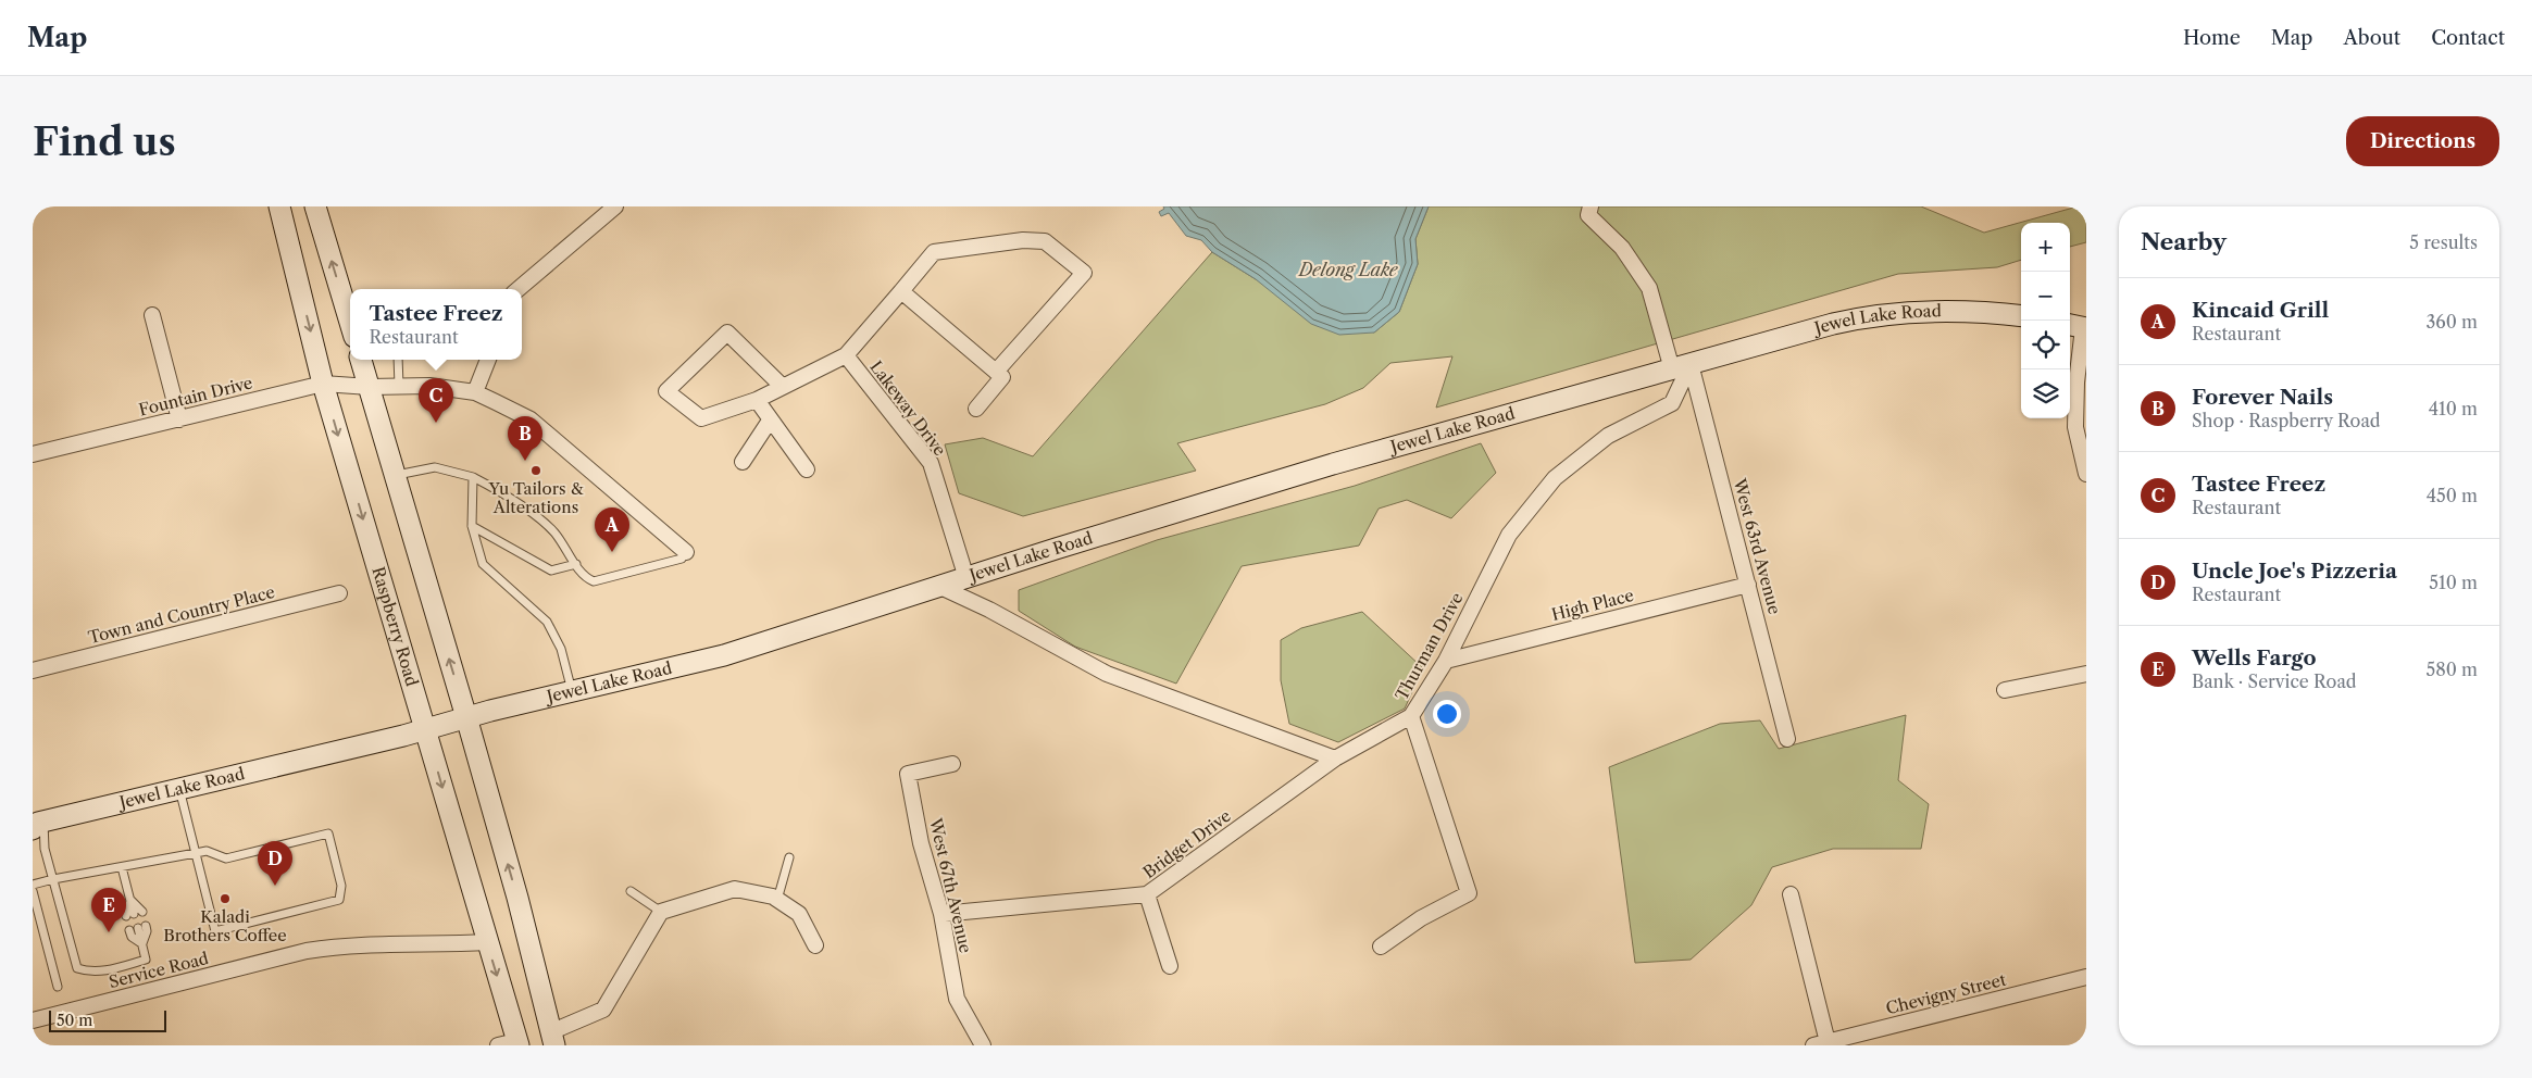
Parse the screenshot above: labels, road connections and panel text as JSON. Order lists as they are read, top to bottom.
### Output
{
  "streets": {
    "main road": ["Jewel Lake Road", "Raspberry Road"],
    "street": [
      "Fountain Drive",
      "Lakeway Drive",
      "West 63rd Avenue",
      "High Place",
      "Town and Country Place",
      "Thurman Drive",
      "Bridget Drive",
      "West 67th Avenue",
      "Service Road",
      "Chevigny Street"
    ]
  },
  "crossings": [
    ["Jewel Lake Road", "Lakeway Drive"],
    ["Jewel Lake Road", "West 63rd Avenue"],
    ["Jewel Lake Road", "Raspberry Road"],
    ["Jewel Lake Road", "Thurman Drive"],
    ["Fountain Drive", "Raspberry Road"],
    ["West 63rd Avenue", "High Place"],
    ["West 63rd Avenue", "Thurman Drive"],
    ["High Place", "Thurman Drive"],
    ["Raspberry Road", "Service Road"],
    ["Thurman Drive", "Bridget Drive"],
    ["Bridget Drive", "West 67th Avenue"]
  ],
  "water": ["Delong Lake"],
  "places": ["Yu Tailors & Alterations", "Kaladi Brothers Coffee"],
  "scale_bar": "50 m",
  "page": {
    "header": "Map",
    "nav": [
      "Home",
      "Map",
      "About",
      "Contact"
    ],
    "buttons": "Directions",
    "title": "Find us",
    "heading": ["Nearby", "5 results"],
    "map_buttons": ["+", "−"],
    "list": [
      {
        "mark": "A",
        "name": "Kincaid Grill",
        "note": "Restaurant",
        "value": "360 m"
      },
      {
        "mark": "B",
        "name": "Forever Nails",
        "note": "Shop · Raspberry Road",
        "value": "410 m"
      },
      {
        "mark": "C",
        "name": "Tastee Freez",
        "note": "Restaurant",
        "value": "450 m"
      },
      {
        "mark": "D",
        "name": "Uncle Joe's Pizzeria",
        "note": "Restaurant",
        "value": "510 m"
      },
      {
        "mark": "E",
        "name": "Wells Fargo",
        "note": "Bank · Service Road",
        "value": "580 m"
      }
    ],
    "popup": ["Tastee Freez", "Restaurant"],
    "pins": [
      "C",
      "B",
      "A",
      "D",
      "E"
    ],
    "scale": "50 m"
  }
}
